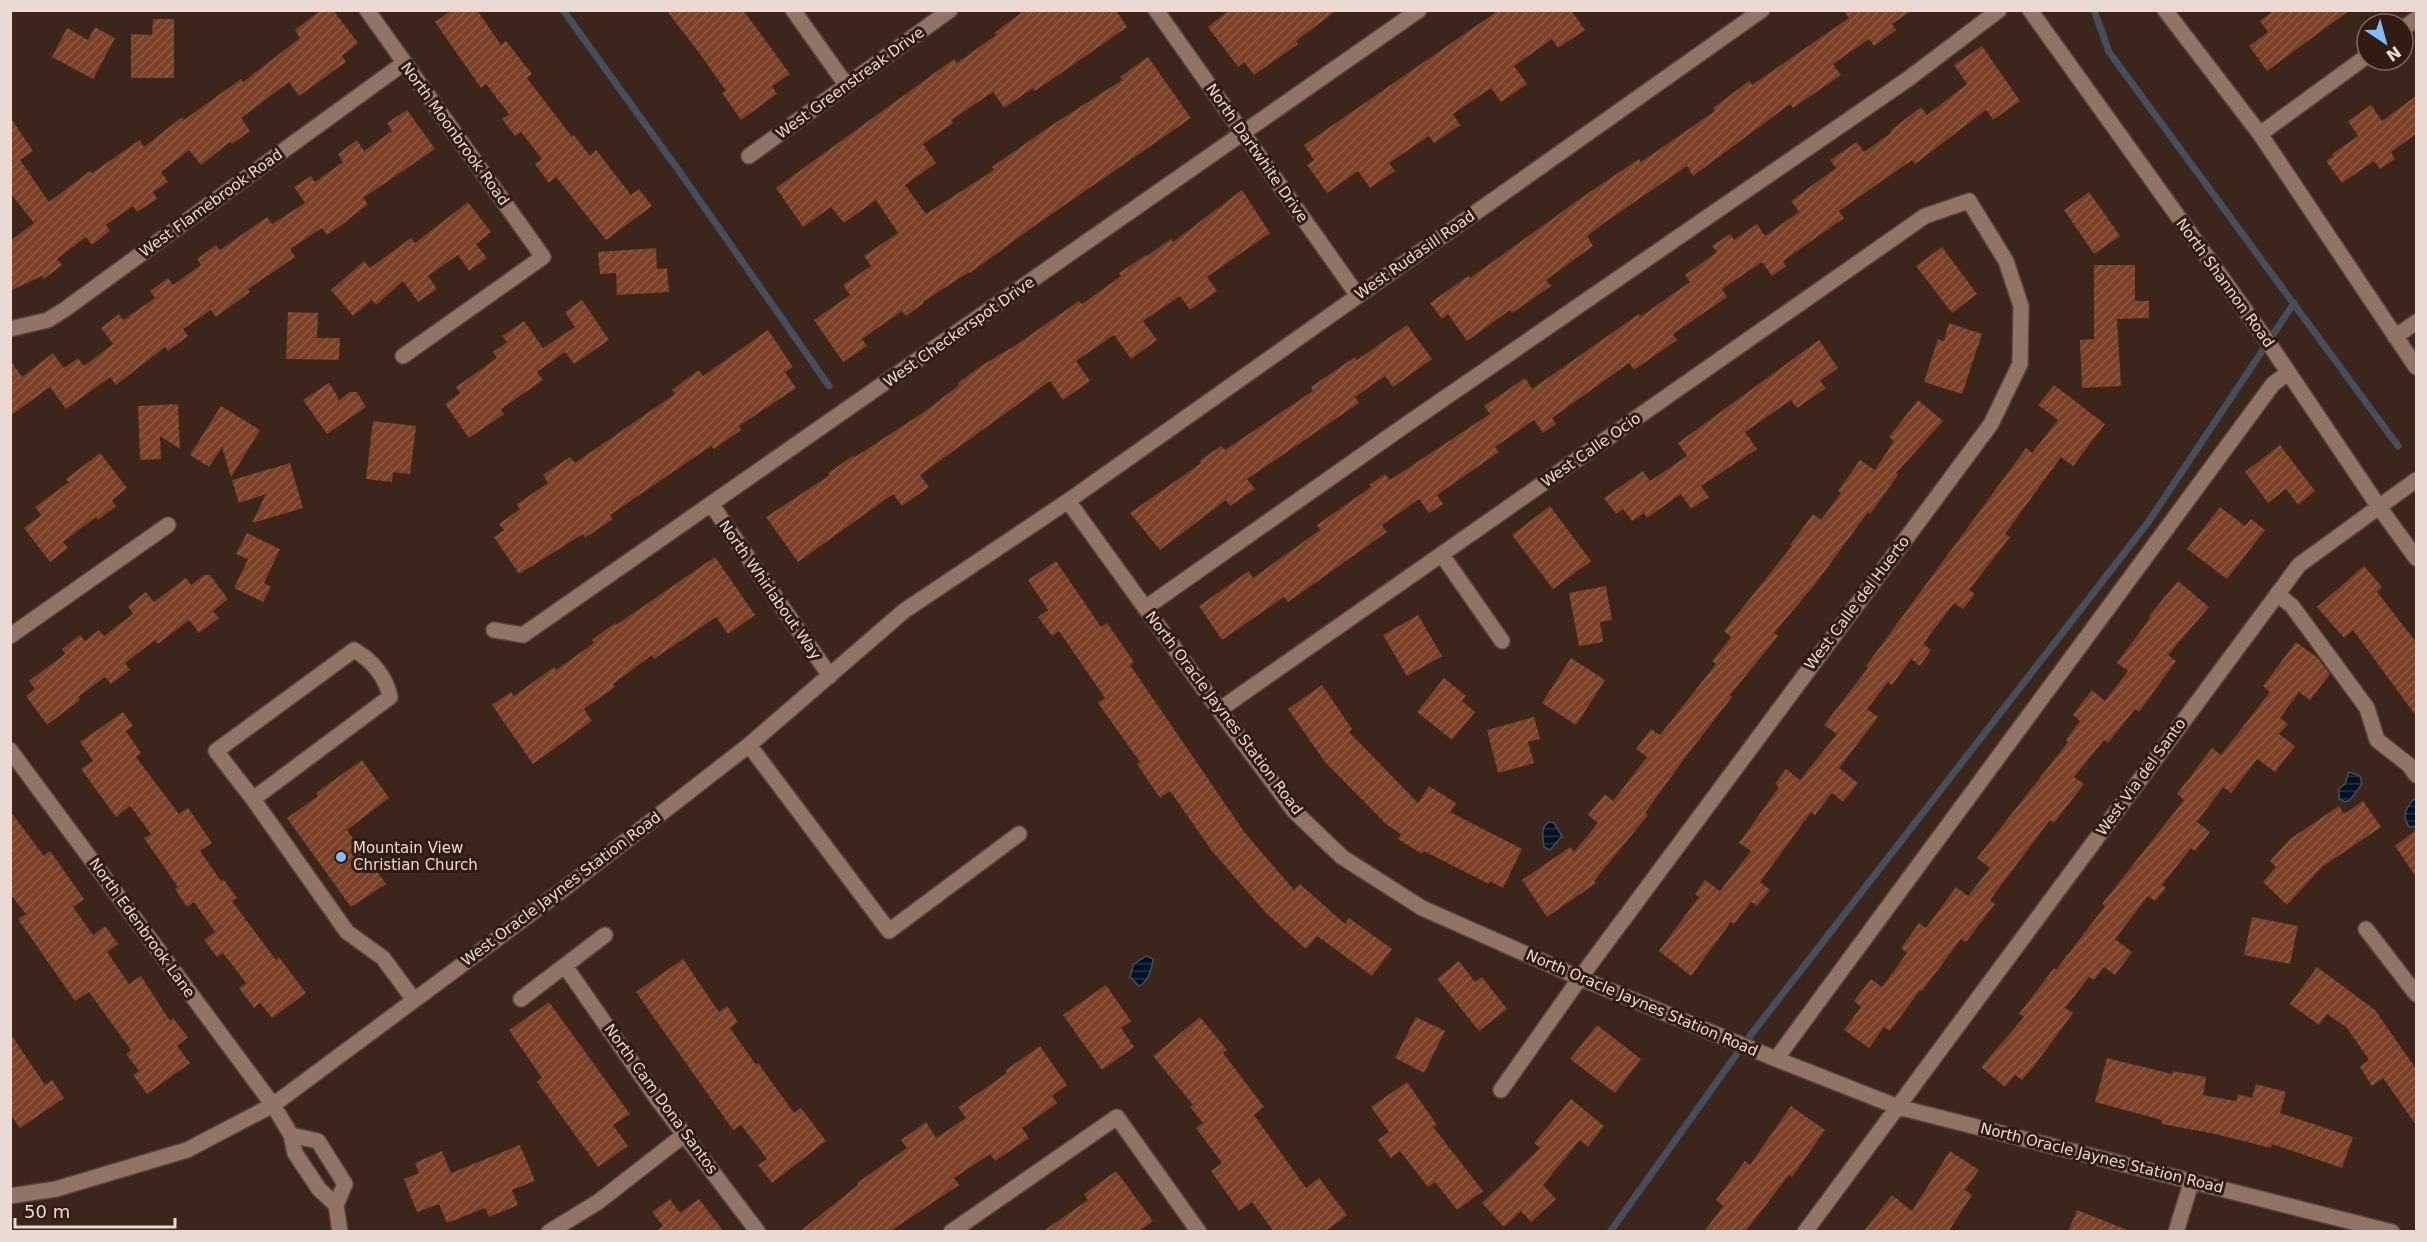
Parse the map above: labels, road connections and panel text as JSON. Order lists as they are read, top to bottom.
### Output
{
  "streets": {
    "street": [
      "West Greenstreak Drive",
      "North Moonbrook Road",
      "North Dartwhite Drive",
      "West Flamebrook Road",
      "West Rudasill Road",
      "North Shannon Road",
      "West Checkerspot Drive",
      "West Calle Ocio",
      "North Whirlabout Way",
      "West Calle del Huerto",
      "North Oracle Jaynes Station Road",
      "West Via del Santo",
      "West Oracle Jaynes Station Road",
      "North Edenbrook Lane",
      "North Cam Dona Santos"
    ]
  },
  "crossings": [
    ["North Moonbrook Road", "West Flamebrook Road"],
    ["North Dartwhite Drive", "West Rudasill Road"],
    ["North Dartwhite Drive", "West Checkerspot Drive"],
    ["West Rudasill Road", "North Oracle Jaynes Station Road"],
    ["West Rudasill Road", "West Oracle Jaynes Station Road"],
    ["North Shannon Road", "West Via del Santo"],
    ["West Checkerspot Drive", "North Whirlabout Way"],
    ["West Calle Ocio", "West Calle del Huerto"],
    ["West Calle Ocio", "North Oracle Jaynes Station Road"],
    ["North Whirlabout Way", "West Oracle Jaynes Station Road"],
    ["West Calle del Huerto", "North Oracle Jaynes Station Road"],
    ["North Oracle Jaynes Station Road", "West Via del Santo"],
    ["North Oracle Jaynes Station Road", "West Oracle Jaynes Station Road"],
    ["West Oracle Jaynes Station Road", "North Edenbrook Lane"]
  ],
  "places": ["Mountain View Christian Church"],
  "scale_bar": "50 m",
  "north": "bottom right"
}
